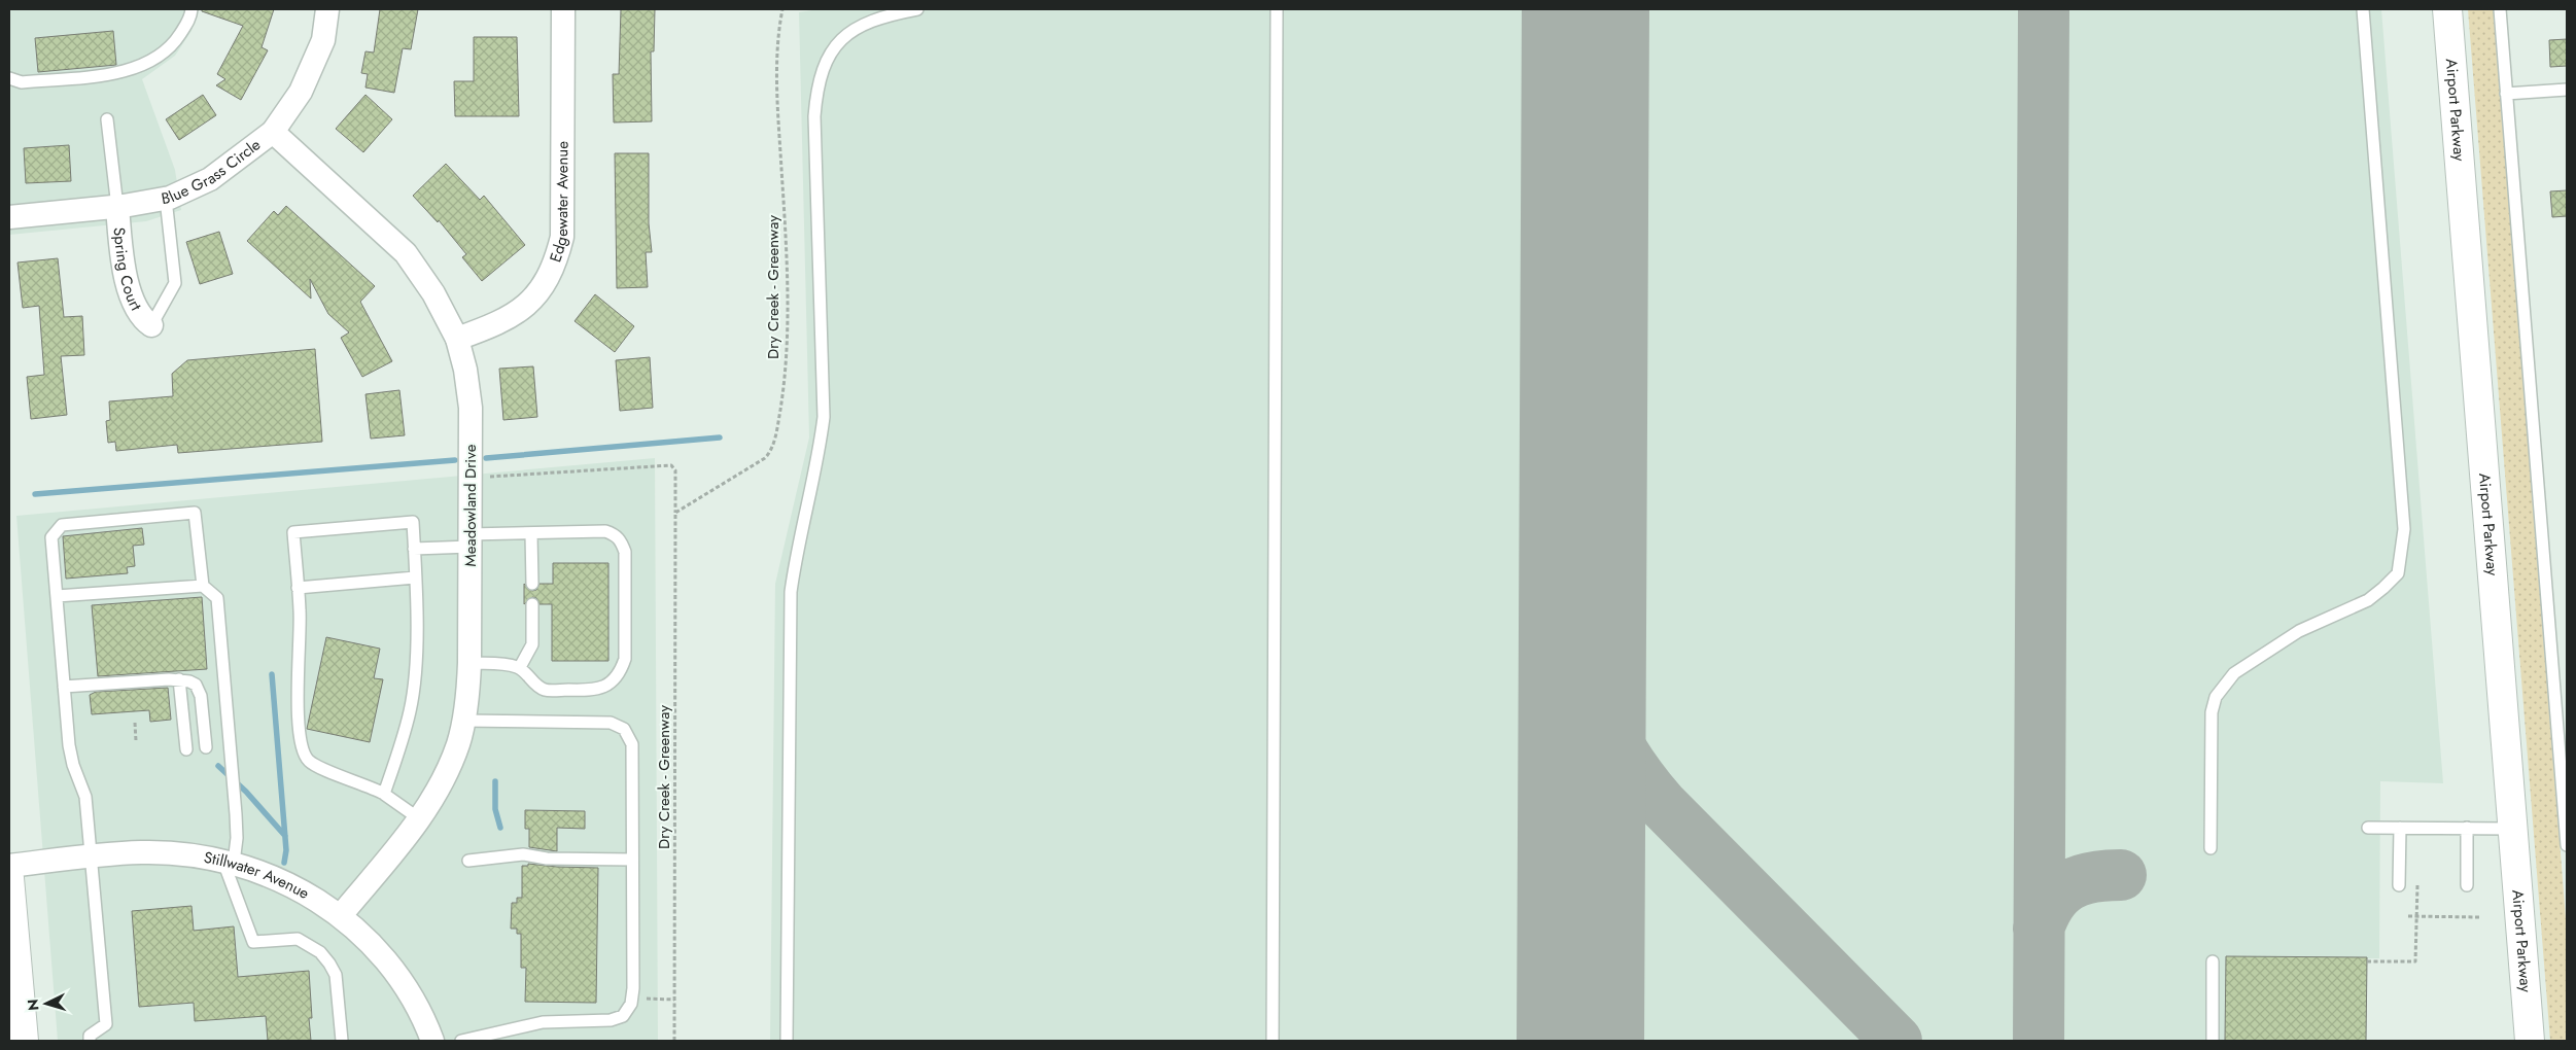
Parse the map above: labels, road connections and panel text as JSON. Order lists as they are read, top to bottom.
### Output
{
  "streets": {
    "street": [
      "Airport Parkway",
      "Blue Grass Circle",
      "Edgewater Avenue",
      "Spring Court",
      "Meadowland Drive",
      "Stillwater Avenue"
    ],
    "path": ["Dry Creek - Greenway"]
  },
  "crossings": [
    ["Blue Grass Circle", "Spring Court"],
    ["Blue Grass Circle", "Meadowland Drive"],
    ["Edgewater Avenue", "Meadowland Drive"],
    ["Meadowland Drive", "Stillwater Avenue"]
  ],
  "north": "left"
}
